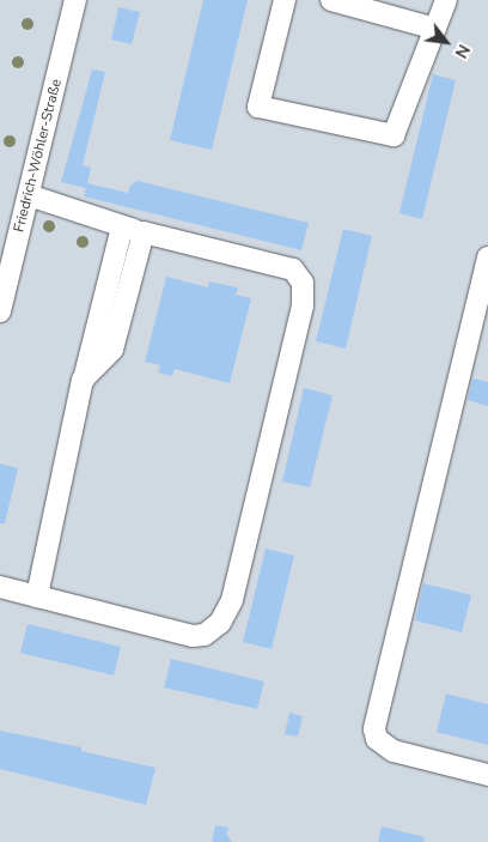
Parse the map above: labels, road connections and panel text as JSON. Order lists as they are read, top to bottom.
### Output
{
  "streets": {
    "street": ["Friedrich-Wöhler-Straße"]
  },
  "north": "bottom right"
}
